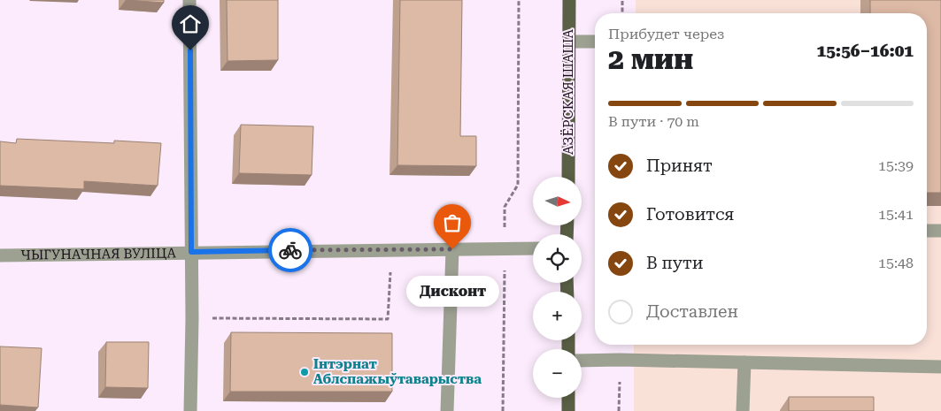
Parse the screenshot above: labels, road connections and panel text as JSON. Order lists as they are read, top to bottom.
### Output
{
  "streets": {
    "main road": ["АЗЁРСКАЯ ШАША"],
    "street": ["ЧЫГУНАЧНАЯ ВУЛІЦА"]
  },
  "places": ["Дисконт", "Інтэрнат Аблспажыўтаварыства"],
  "north": "right",
  "page": {
    "heading": ["2 мин", "Прибудет через", "15:56–16:01"],
    "bar": "В пути · 70 m",
    "list": [
      ["Принят", "15:39"],
      ["Готовится", "15:41"],
      ["В пути", "15:48"],
      "Доставлен"
    ],
    "map_buttons": ["+", "−"],
    "bubble": "Дисконт"
  }
}
